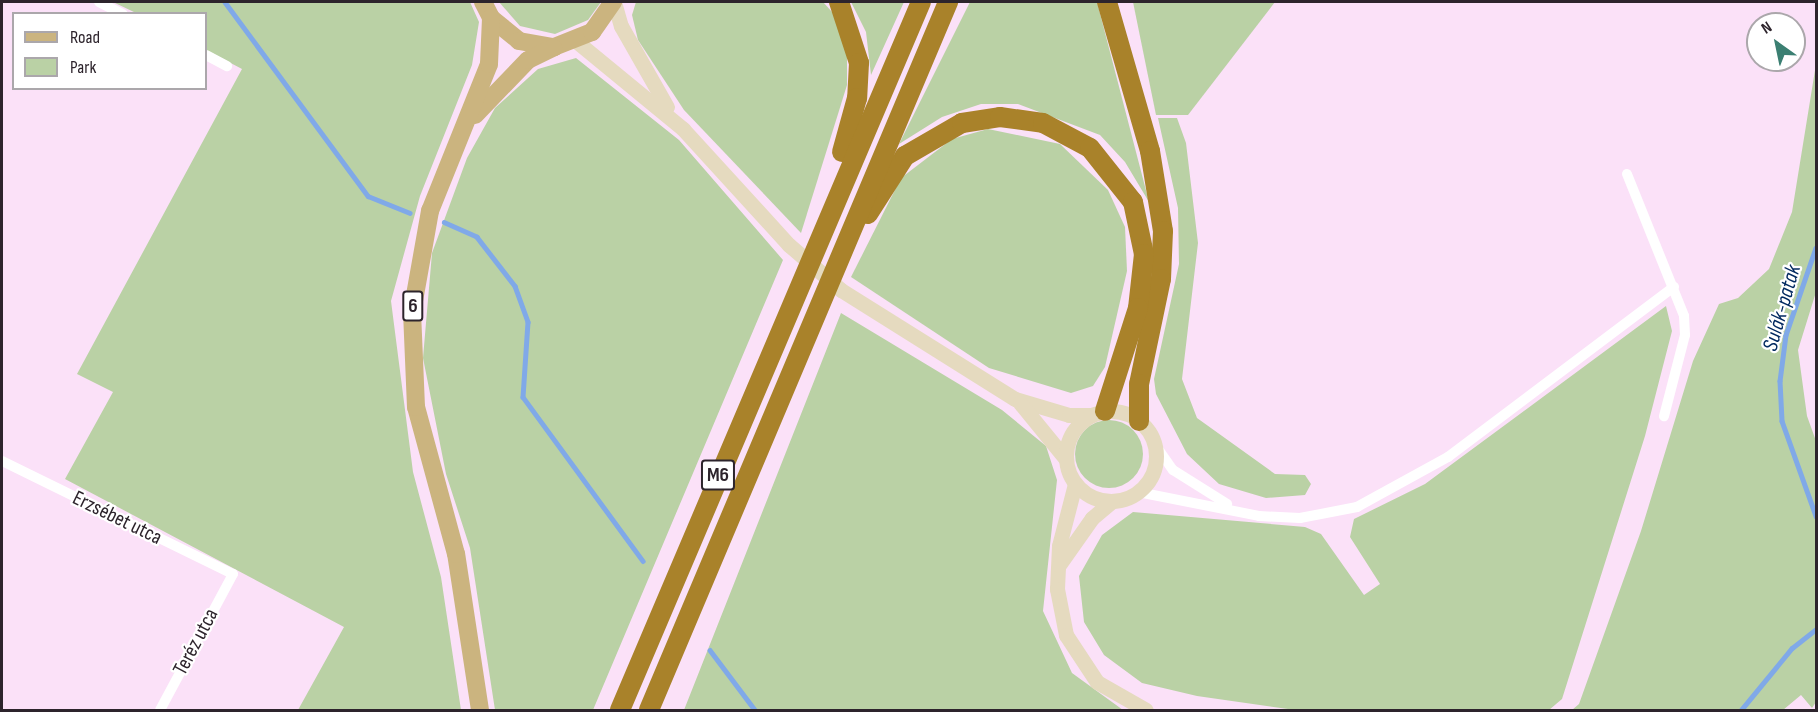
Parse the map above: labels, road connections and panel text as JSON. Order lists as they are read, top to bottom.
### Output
{
  "streets": {
    "highway": ["M6"],
    "main road": ["6"],
    "street": ["Erzsébet utca", "Teréz utca"]
  },
  "crossings": [
    ["Erzsébet utca", "Teréz utca"]
  ],
  "water": ["Sulák-patak"],
  "legend": ["Road", "Park"],
  "north": "top left"
}
